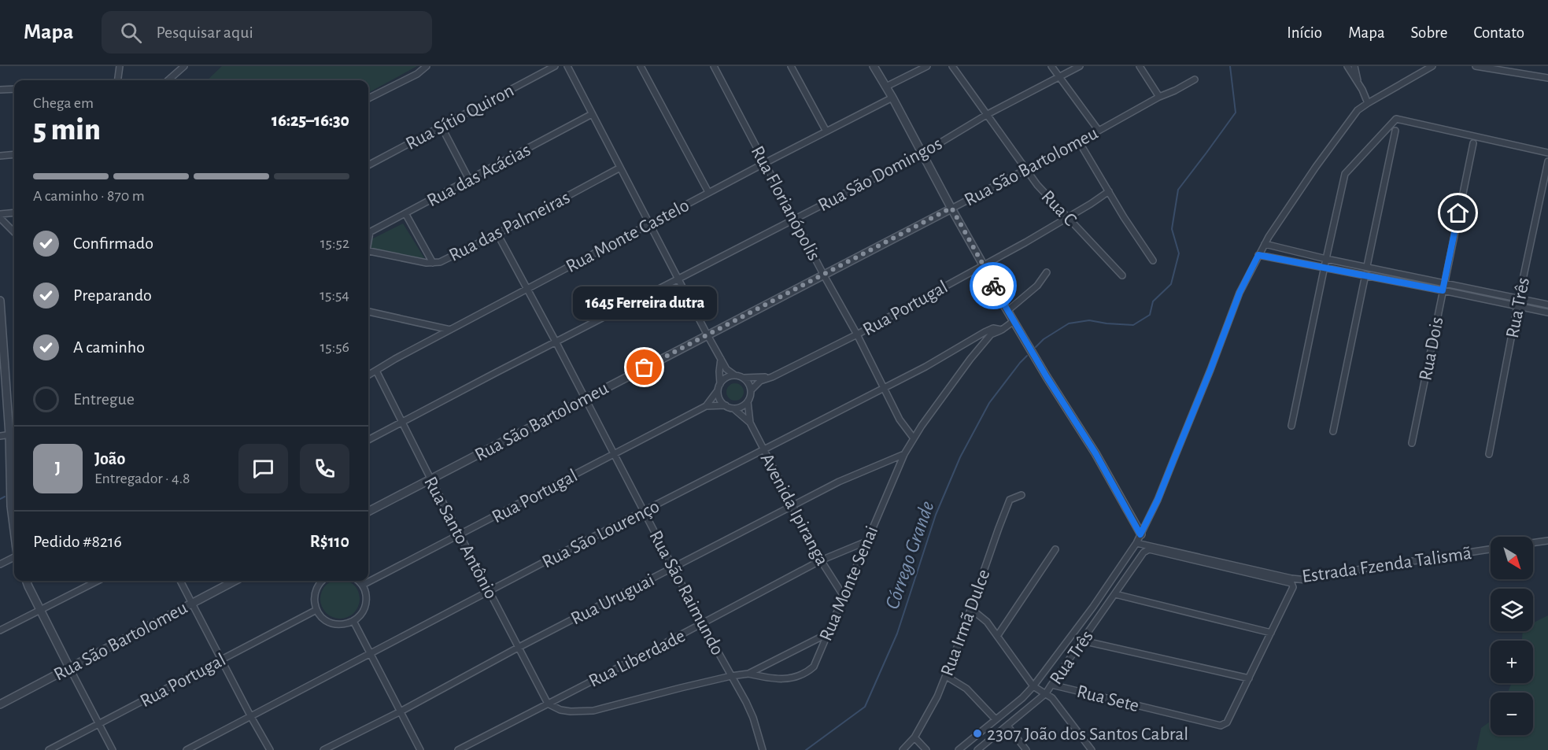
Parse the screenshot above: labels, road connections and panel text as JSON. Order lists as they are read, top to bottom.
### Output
{
  "streets": {
    "street": [
      "Rua Sítio Quiron",
      "Rua São Bartolomeu",
      "Rua São Domingos",
      "Rua das Acácias",
      "Rua Florianópolis",
      "Rua C",
      "Rua das Palmeiras",
      "Rua Monte Castelo",
      "Rua Portugal",
      "Rua Três",
      "Rua Dois",
      "Avenida Ipiranga",
      "Rua São Lourenço",
      "Rua Santo Antônio",
      "Estrada Fzenda Talismã",
      "Rua Monte Senai",
      "Rua São Raimundo",
      "Rua Uruguai",
      "Rua Irmã Dulce",
      "Rua Liberdade",
      "Rua Sete"
    ]
  },
  "crossings": [
    ["Rua São Bartolomeu", "Rua Florianópolis"],
    ["Rua São Bartolomeu", "Rua C"],
    ["Rua São Bartolomeu", "Rua Santo Antônio"],
    ["Rua São Bartolomeu", "Rua São Raimundo"],
    ["Rua São Domingos", "Rua Florianópolis"],
    ["Rua São Domingos", "Rua C"],
    ["Rua São Domingos", "Rua Santo Antônio"],
    ["Rua São Domingos", "Rua São Raimundo"],
    ["Rua Florianópolis", "Rua Monte Castelo"],
    ["Rua Florianópolis", "Rua Portugal"],
    ["Rua Florianópolis", "Rua São Lourenço"],
    ["Rua Florianópolis", "Rua Monte Senai"],
    ["Rua C", "Rua Portugal"],
    ["Rua das Palmeiras", "Rua São Raimundo"],
    ["Rua Monte Castelo", "Rua Santo Antônio"],
    ["Rua Monte Castelo", "Rua São Raimundo"],
    ["Rua Portugal", "Rua Santo Antônio"],
    ["Rua Portugal", "Rua São Raimundo"],
    ["Rua Três", "Rua Sete"],
    ["Avenida Ipiranga", "Rua São Lourenço"],
    ["Avenida Ipiranga", "Rua Monte Senai"],
    ["Avenida Ipiranga", "Rua Uruguai"],
    ["Avenida Ipiranga", "Rua Liberdade"],
    ["Rua São Lourenço", "Rua Santo Antônio"],
    ["Rua São Lourenço", "Rua São Raimundo"],
    ["Rua Santo Antônio", "Rua Uruguai"],
    ["Rua Santo Antônio", "Rua Liberdade"],
    ["Rua Monte Senai", "Rua Uruguai"],
    ["Rua Monte Senai", "Rua Liberdade"],
    ["Rua São Raimundo", "Rua Uruguai"],
    ["Rua São Raimundo", "Rua Liberdade"]
  ],
  "water": ["Córrego Grande"],
  "places": ["1645 Ferreira dutra", "2307 João dos Santos Cabral"],
  "north": "bottom right",
  "page": {
    "header": "Mapa",
    "search": "Pesquisar aqui",
    "nav": [
      "Início",
      "Mapa",
      "Sobre",
      "Contato"
    ],
    "heading": ["5 min", "Chega em", "16:25–16:30"],
    "panel": [
      "João",
      "Entregador · 4.8",
      "Pedido #8216",
      "R$110"
    ],
    "bar": "A caminho · 870 m",
    "list": [
      ["Confirmado", "15:52"],
      ["Preparando", "15:54"],
      ["A caminho", "15:56"],
      "Entregue"
    ],
    "bubble": "1645 Ferreira dutra",
    "round": "J",
    "map_buttons": ["+", "−"]
  }
}
